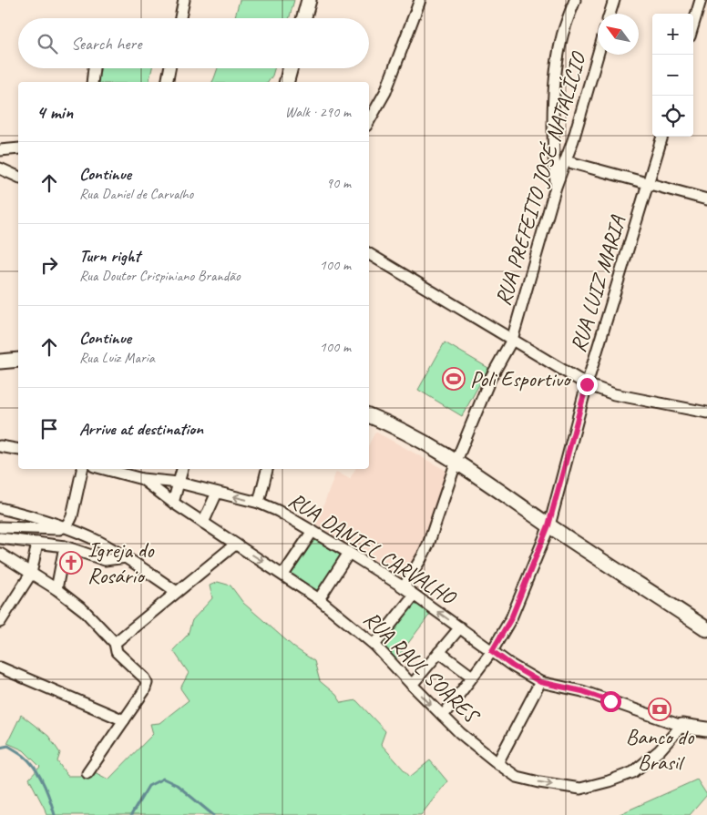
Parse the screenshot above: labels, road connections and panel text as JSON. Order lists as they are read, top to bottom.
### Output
{
  "streets": {
    "street": [
      "RUA PREFEITO JOSÉ NATALÍCIO",
      "RUA LUIZ MARIA",
      "RUA DANIEL CARVALHO",
      "RUA RAUL SOARES"
    ]
  },
  "crossings": [
    ["RUA PREFEITO JOSÉ NATALÍCIO", "RUA DANIEL CARVALHO"],
    ["RUA LUIZ MARIA", "RUA DANIEL CARVALHO"],
    ["RUA LUIZ MARIA", "RUA RAUL SOARES"],
    ["RUA DANIEL CARVALHO", "RUA RAUL SOARES"]
  ],
  "one_way": ["RUA RAUL SOARES"],
  "places": {
    "sports": ["Poli Esportivo"],
    "church": ["Igreja do Rosário"],
    "bank": ["Banco do Brasil"]
  },
  "north": "top left",
  "page": {
    "map_buttons": ["+", "−"],
    "search": "Search here",
    "heading": ["4 min", "Walk · 290 m"],
    "list": [
      ["Continue", "Rua Daniel de Carvalho", "90 m"],
      ["Turn right", "Rua Doutor Crispiniano Brandão", "100 m"],
      ["Continue", "Rua Luiz Maria", "100 m"],
      "Arrive at destination"
    ]
  }
}
